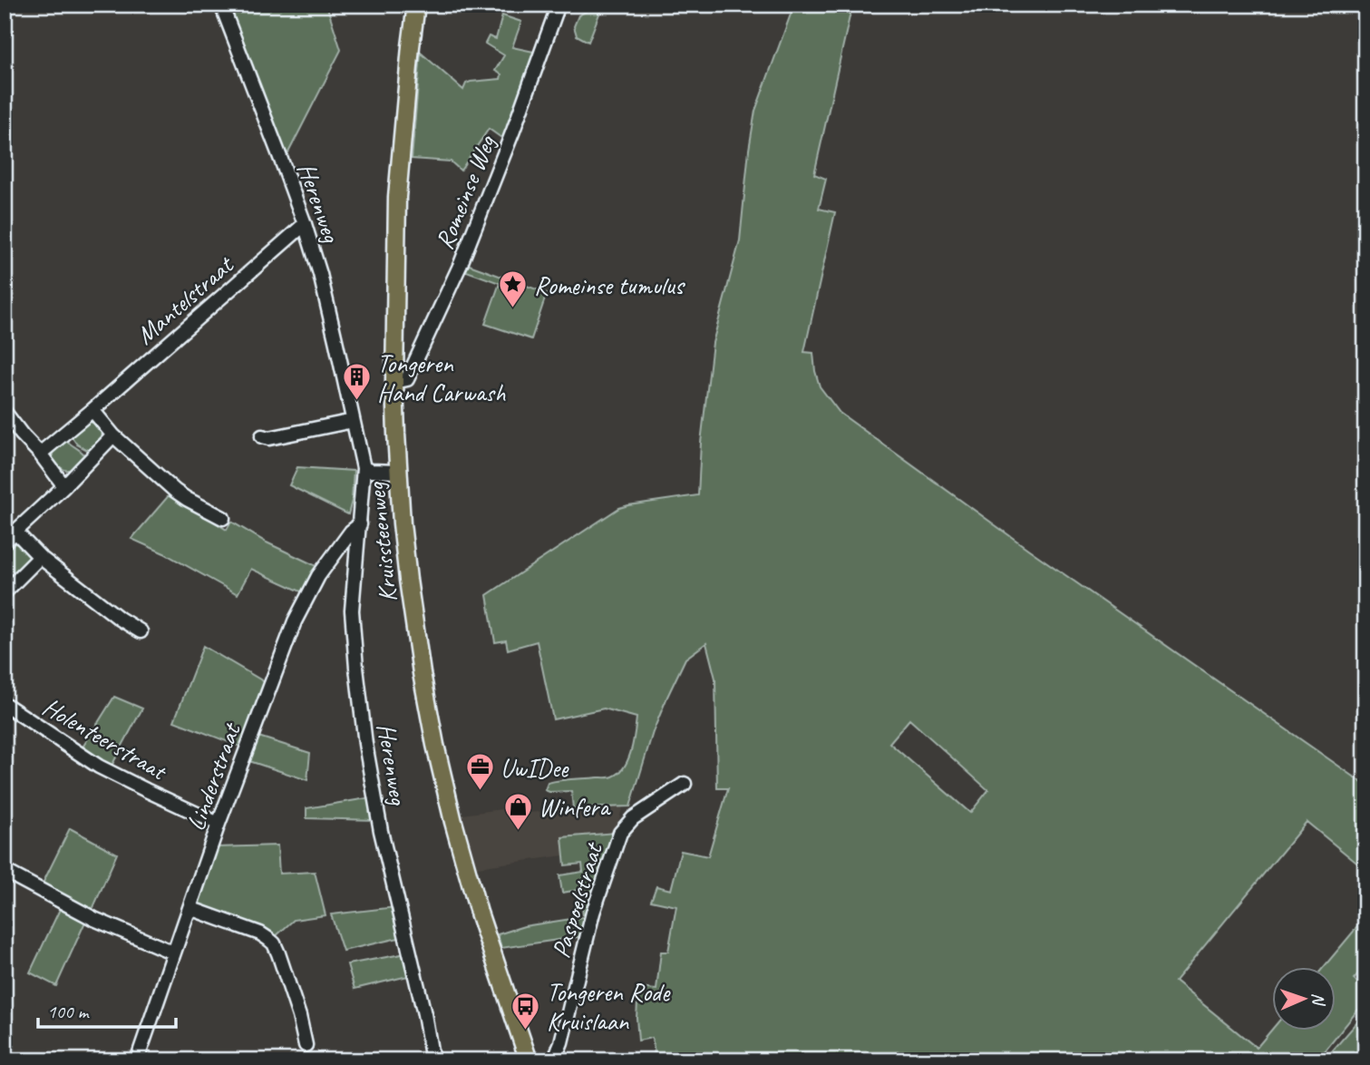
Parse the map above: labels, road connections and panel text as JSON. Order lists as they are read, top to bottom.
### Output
{
  "streets": {
    "main road": ["Kruissteenweg"],
    "street": [
      "Romeinse Weg",
      "Herenweg",
      "Mantelstraat",
      "Holenteerstraat",
      "Linderstraat",
      "Paspoelstraat"
    ]
  },
  "crossings": [
    ["Romeinse Weg", "Kruissteenweg"],
    ["Herenweg", "Mantelstraat"],
    ["Herenweg", "Linderstraat"],
    ["Holenteerstraat", "Linderstraat"]
  ],
  "places": {
    "place": ["Romeinse tumulus"],
    "building": ["Tongeren Hand Carwash"],
    "office": ["UwIDee"],
    "shop": ["Winfera"],
    "bus stop": ["Tongeren Rode Kruislaan"]
  },
  "scale_bar": "100 m",
  "north": "right"
}
